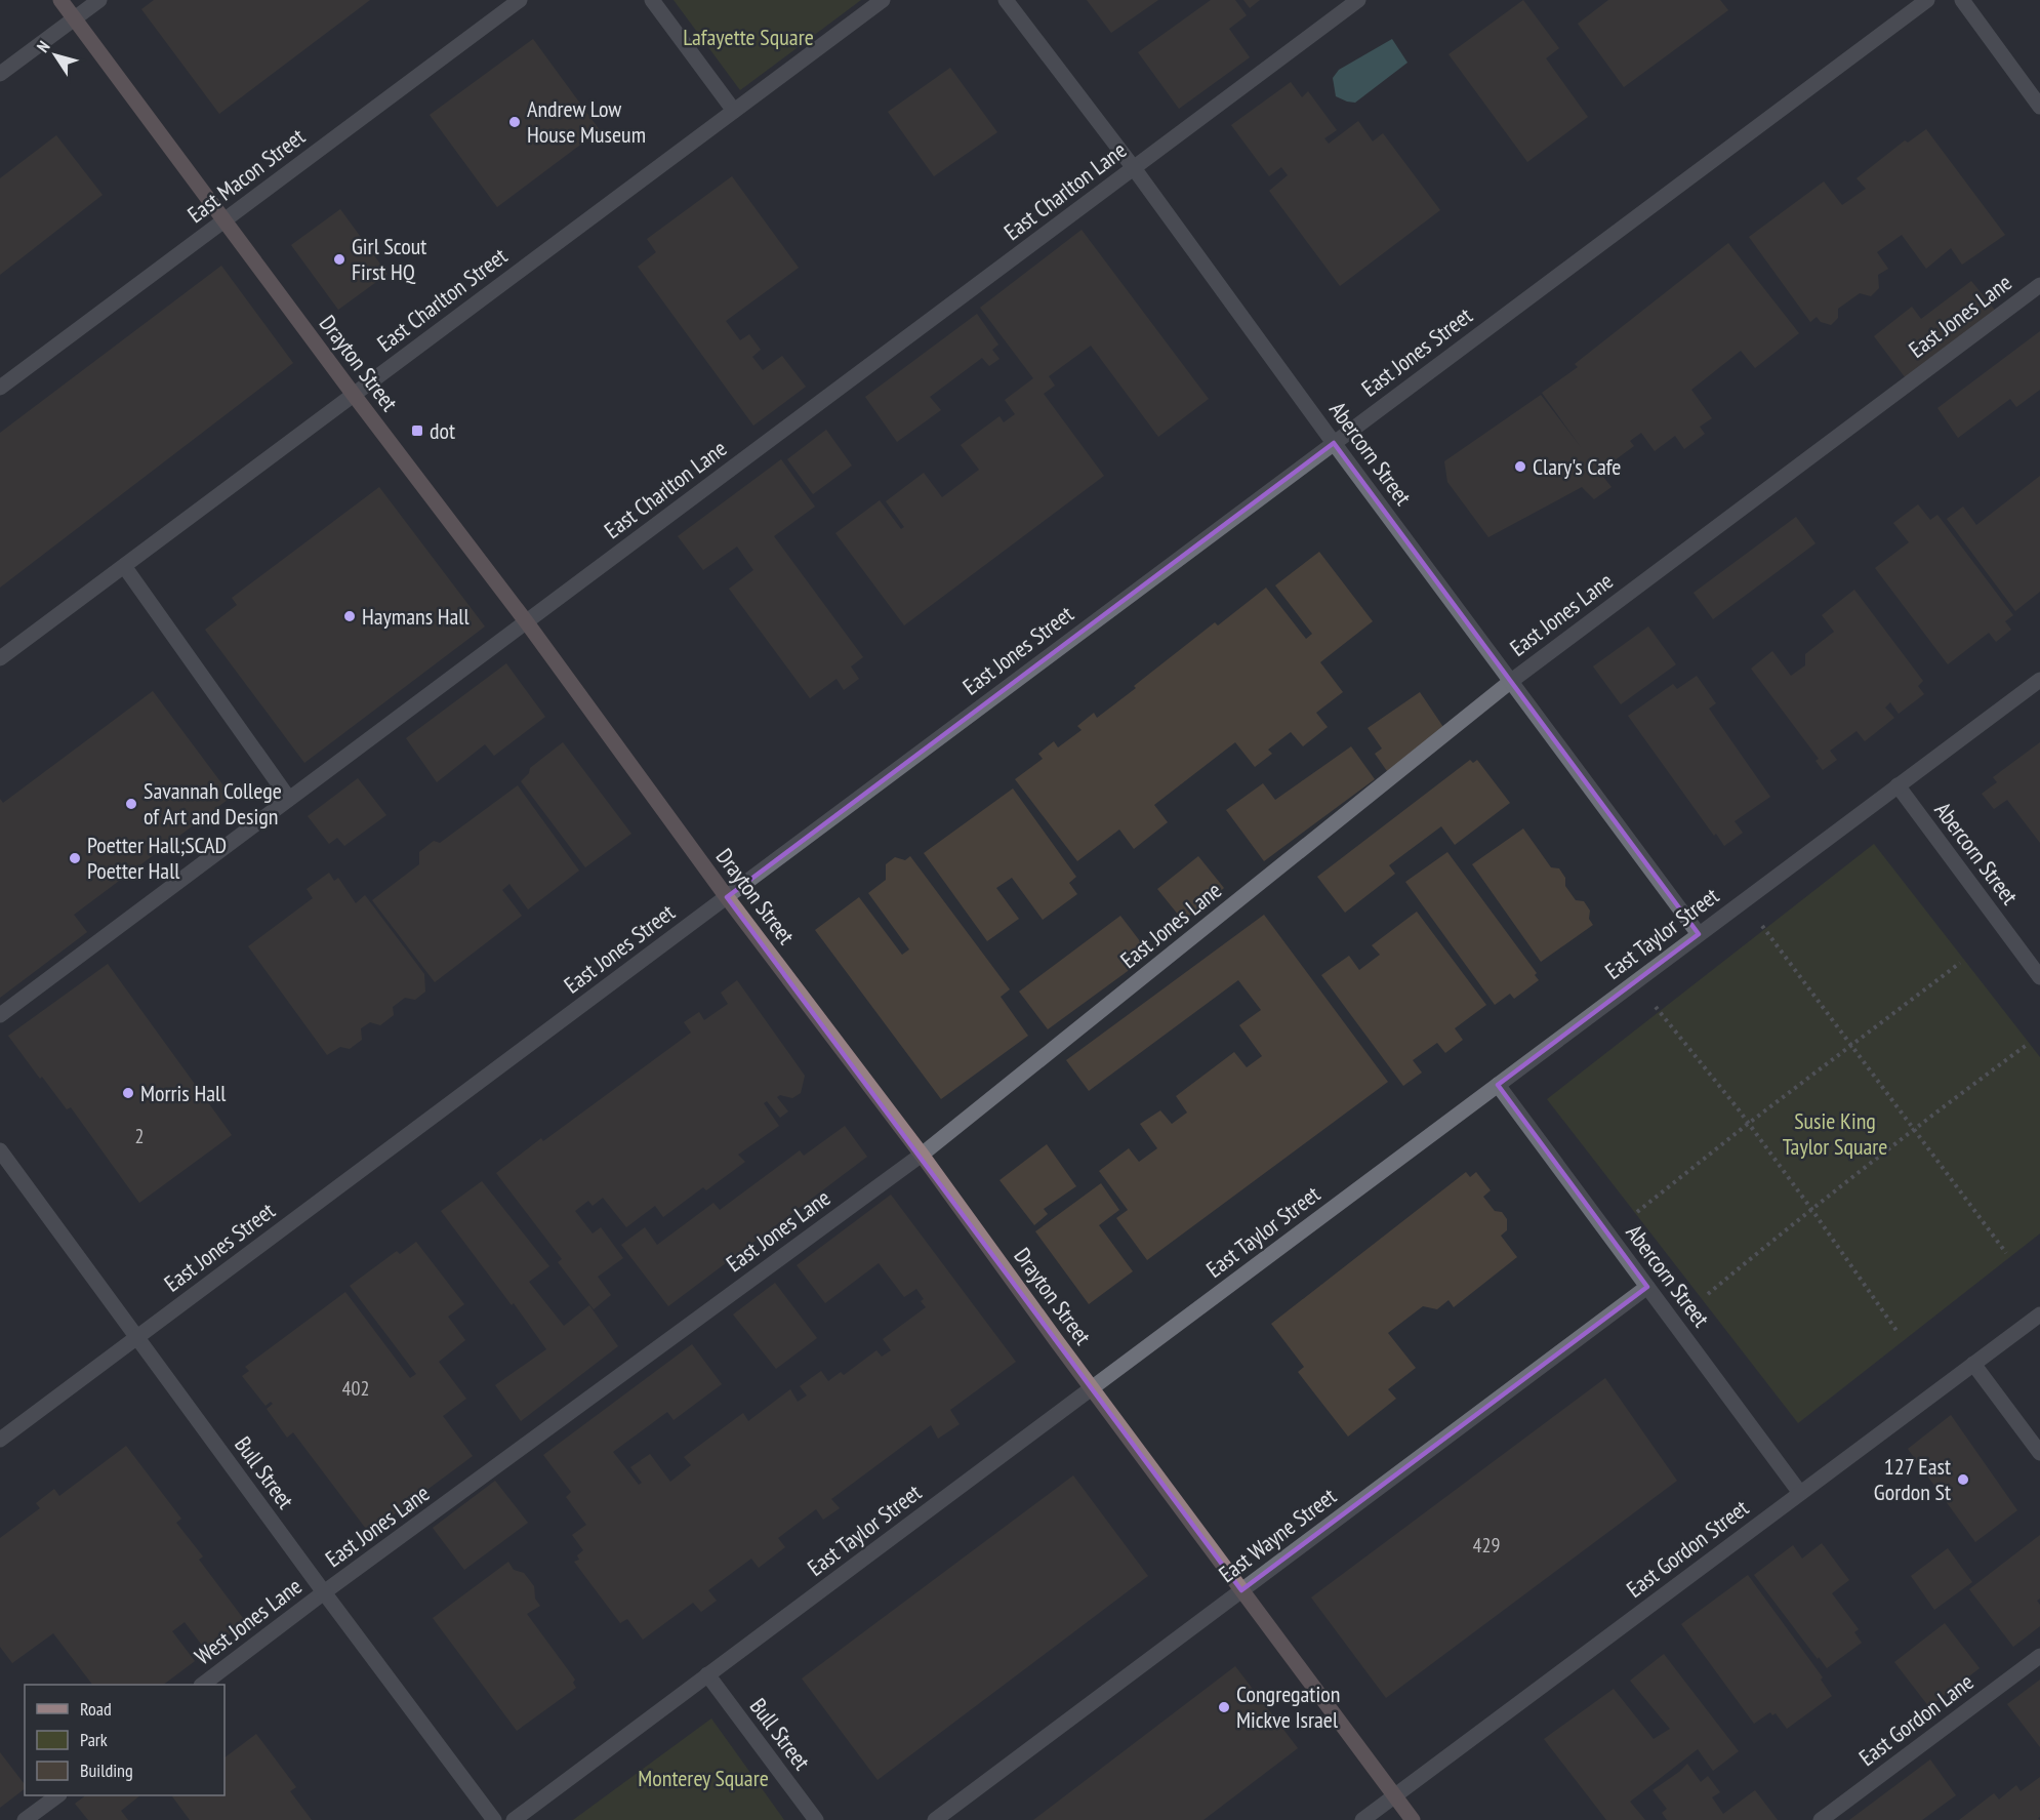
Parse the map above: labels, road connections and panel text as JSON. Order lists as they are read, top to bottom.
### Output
{
  "streets": {
    "main road": ["Drayton Street"],
    "street": [
      "East Macon Street",
      "East Charlton Lane",
      "East Charlton Street",
      "East Jones Lane",
      "East Jones Street",
      "Abercorn Street",
      "East Taylor Street",
      "Bull Street",
      "East Wayne Street",
      "East Gordon Street",
      "West Jones Lane",
      "East Gordon Lane"
    ]
  },
  "crossings": [
    ["East Macon Street", "Drayton Street"],
    ["East Charlton Lane", "Drayton Street"],
    ["East Charlton Lane", "Abercorn Street"],
    ["East Charlton Street", "Drayton Street"],
    ["East Jones Lane", "Drayton Street"],
    ["East Jones Lane", "Abercorn Street"],
    ["East Jones Lane", "Bull Street"],
    ["East Jones Lane", "West Jones Lane"],
    ["East Jones Street", "Drayton Street"],
    ["East Jones Street", "Abercorn Street"],
    ["East Jones Street", "Bull Street"],
    ["Drayton Street", "East Taylor Street"],
    ["Drayton Street", "East Wayne Street"],
    ["Drayton Street", "East Gordon Street"],
    ["Abercorn Street", "East Taylor Street"],
    ["Abercorn Street", "East Wayne Street"],
    ["Abercorn Street", "East Gordon Street"],
    ["East Taylor Street", "Bull Street"],
    ["Bull Street", "West Jones Lane"]
  ],
  "parks": ["Lafayette Square", "Susie King Taylor Square", "Monterey Square"],
  "places": {
    "other": [
      "Andrew Low House Museum",
      "Girl Scout First HQ",
      "Clary's Cafe",
      "Haymans Hall",
      "Savannah College of Art and Design",
      "Poetter Hall;SCAD Poetter Hall",
      "Morris Hall",
      "127 East Gordon St",
      "Congregation Mickve Israel"
    ],
    "transit": ["dot"]
  },
  "house_numbers": ["2", "402", "429"],
  "legend": ["Road", "Park", "Building"],
  "north": "top left"
}
